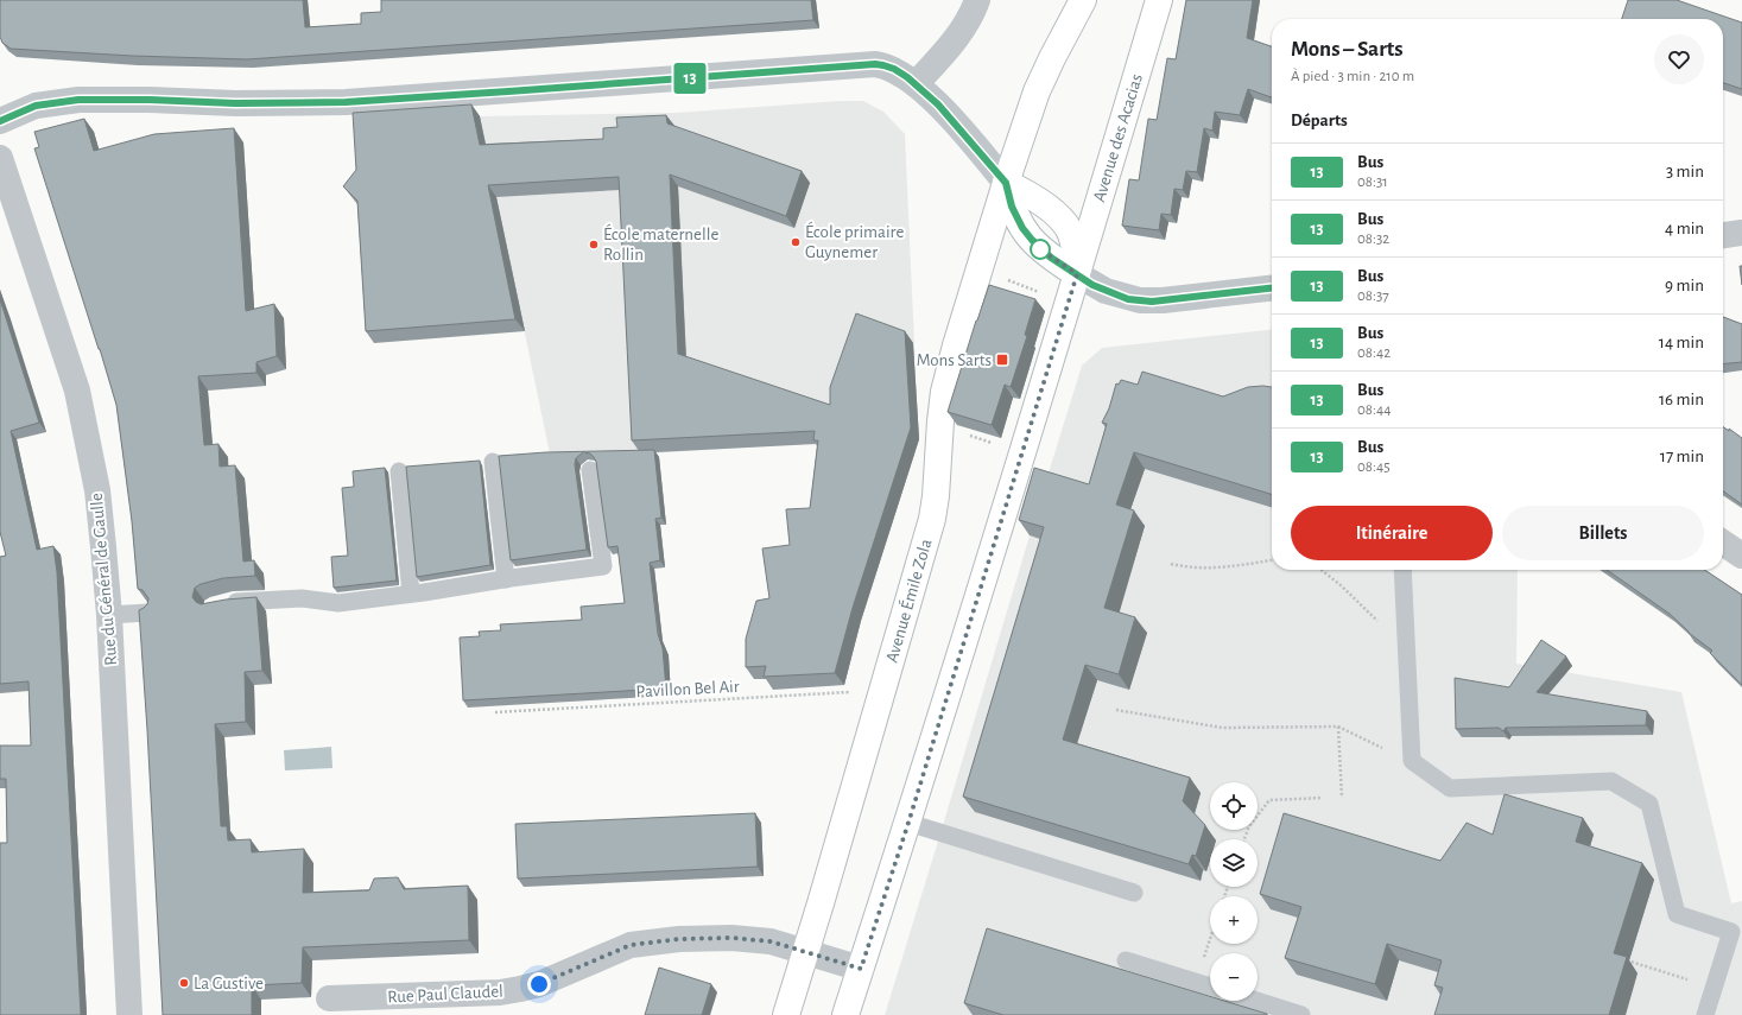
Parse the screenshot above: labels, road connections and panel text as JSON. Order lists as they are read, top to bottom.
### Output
{
  "streets": {
    "main road": ["Avenue des Acacias", "Avenue Émile Zola"],
    "street": ["Rue du Général de Gaulle", "Rue Paul Claudel"],
    "path": ["Pavillon Bel Air"]
  },
  "crossings": [
    ["Avenue Émile Zola", "Pavillon Bel Air"],
    ["Avenue Émile Zola", "Rue Paul Claudel"]
  ],
  "places": {
    "other": ["École primaire Guynemer", "École maternelle Rollin", "La Gustive"],
    "transit": ["Mons Sarts"]
  },
  "lines": ["bus line 13"],
  "page": {
    "on_map": "13",
    "heading": [
      ["Mons – Sarts", "À pied · 3 min · 210 m"],
      "Départs"
    ],
    "list": [
      {
        "mark": "13",
        "name": "Bus",
        "note": "08:31",
        "value": "3 min"
      },
      {
        "mark": "13",
        "name": "Bus",
        "note": "08:32",
        "value": "4 min"
      },
      {
        "mark": "13",
        "name": "Bus",
        "note": "08:37",
        "value": "9 min"
      },
      {
        "mark": "13",
        "name": "Bus",
        "note": "08:42",
        "value": "14 min"
      },
      {
        "mark": "13",
        "name": "Bus",
        "note": "08:44",
        "value": "16 min"
      },
      {
        "mark": "13",
        "name": "Bus",
        "note": "08:45",
        "value": "17 min"
      }
    ],
    "buttons": ["Itinéraire", "Billets"],
    "map_buttons": ["+", "−"]
  }
}
